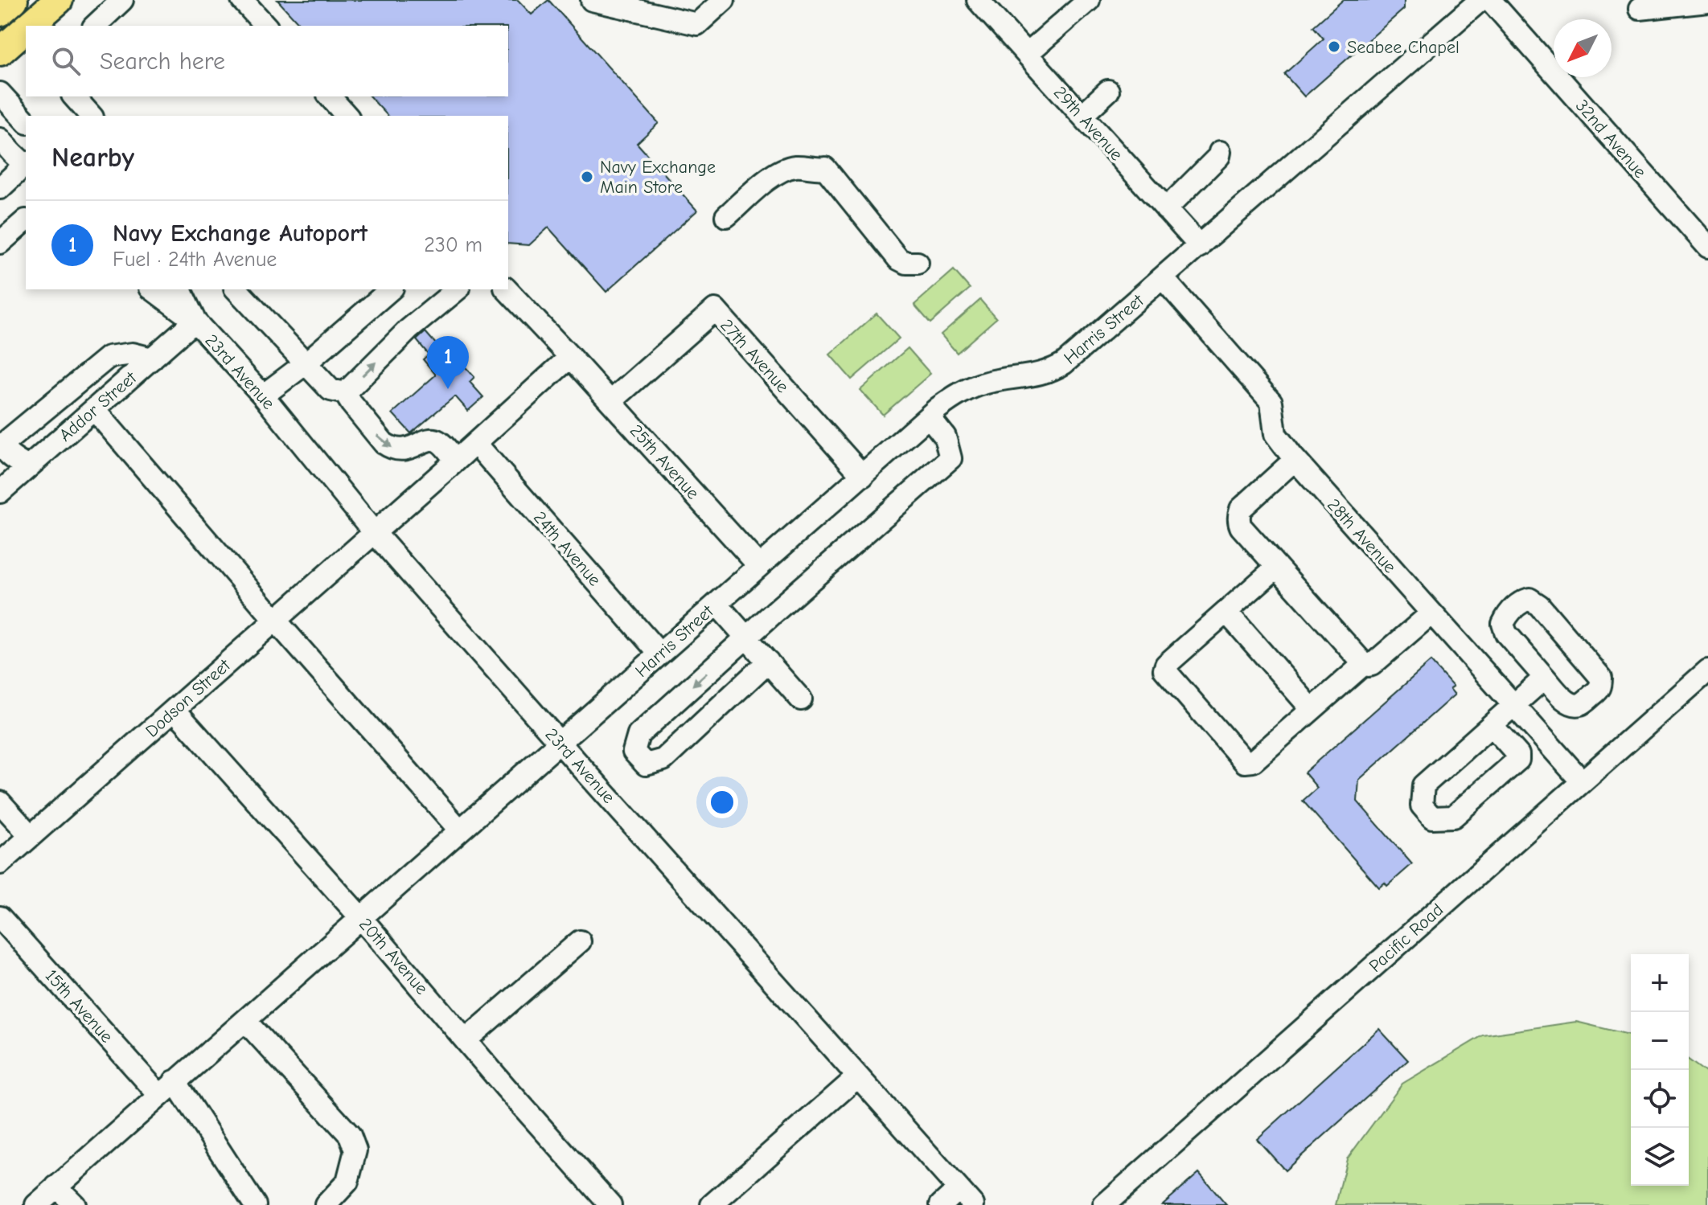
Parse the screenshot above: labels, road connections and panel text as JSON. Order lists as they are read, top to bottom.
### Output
{
  "streets": {
    "street": [
      "29th Avenue",
      "32nd Avenue",
      "Harris Street",
      "27th Avenue",
      "23rd Avenue",
      "Addor Street",
      "25th Avenue",
      "28th Avenue",
      "24th Avenue",
      "Dodson Street",
      "Pacific Road",
      "20th Avenue",
      "15th Avenue"
    ]
  },
  "crossings": [
    ["29th Avenue", "Harris Street"],
    ["Harris Street", "27th Avenue"],
    ["Harris Street", "23rd Avenue"],
    ["Harris Street", "25th Avenue"],
    ["Harris Street", "28th Avenue"],
    ["Harris Street", "24th Avenue"],
    ["Harris Street", "20th Avenue"],
    ["Harris Street", "15th Avenue"],
    ["27th Avenue", "25th Avenue"],
    ["23rd Avenue", "Addor Street"],
    ["23rd Avenue", "Dodson Street"],
    ["25th Avenue", "Dodson Street"],
    ["28th Avenue", "Pacific Road"],
    ["24th Avenue", "Dodson Street"],
    ["Dodson Street", "20th Avenue"]
  ],
  "places": ["Seabee Chapel", "Navy Exchange Main Store"],
  "north": "bottom left",
  "page": {
    "search": "Search here",
    "heading": "Nearby",
    "list": [
      {
        "mark": "1",
        "name": "Navy Exchange Autoport",
        "note": "Fuel · 24th Avenue",
        "value": "230 m"
      }
    ],
    "pins": "1",
    "map_buttons": ["+", "−"]
  }
}
